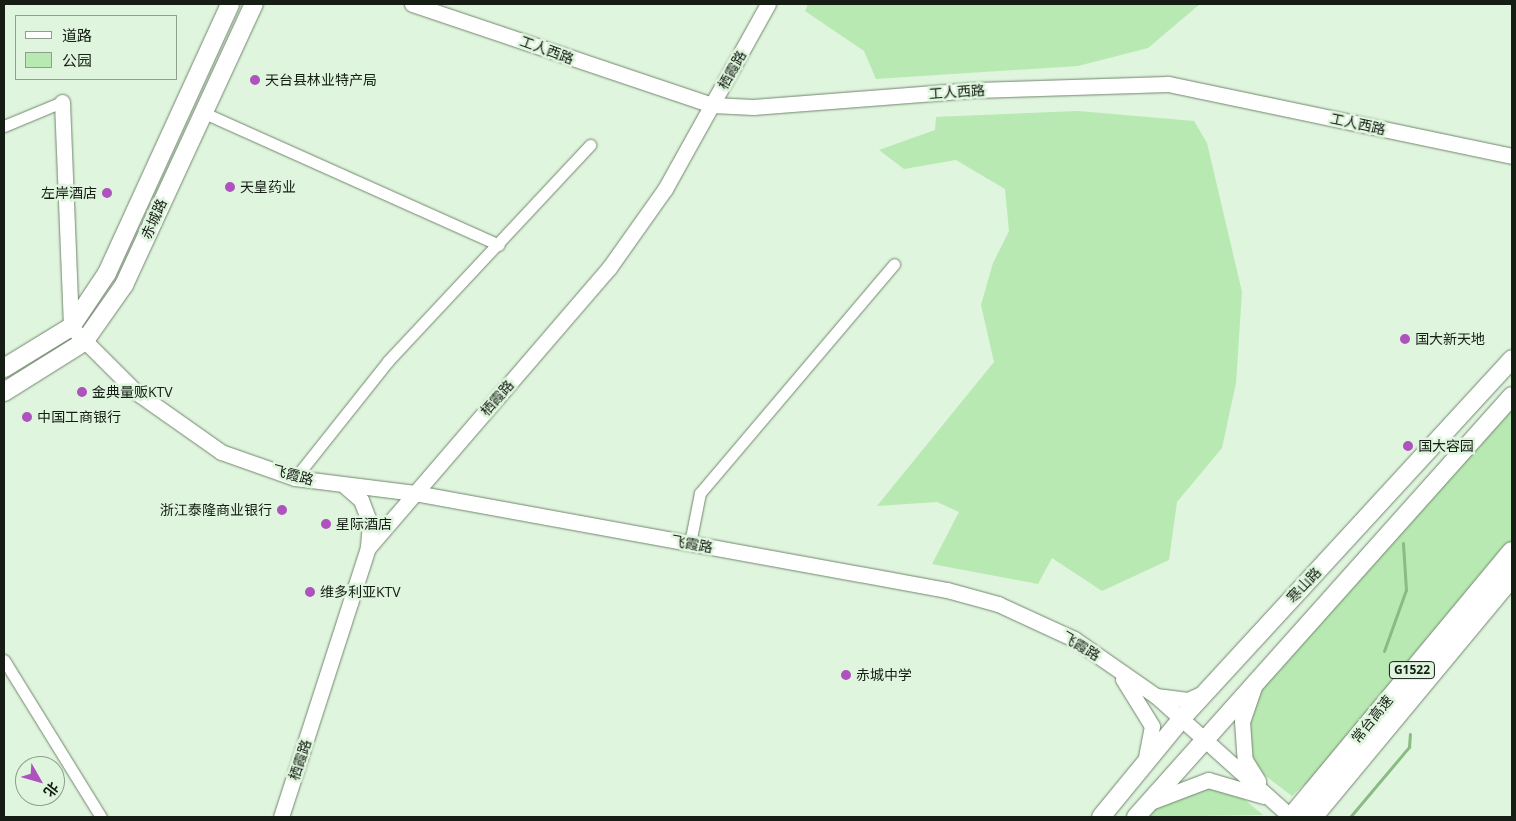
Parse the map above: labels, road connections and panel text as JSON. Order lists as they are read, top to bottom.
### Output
{
  "streets": {
    "highway": ["G1522", "常台高速"],
    "main road": [
      "工人西路",
      "栖霞路",
      "赤城路",
      "飞霞路",
      "寒山路"
    ]
  },
  "crossings": [
    ["工人西路", "栖霞路"],
    ["栖霞路", "飞霞路"],
    ["赤城路", "飞霞路"],
    ["飞霞路", "寒山路"],
    ["飞霞路", "常台高速"]
  ],
  "places": [
    "天台县林业特产局",
    "天皇药业",
    "左岸酒店",
    "国大新天地",
    "金典量贩KTV",
    "中国工商银行",
    "国大容园",
    "浙江泰隆商业银行",
    "星际酒店",
    "维多利亚KTV",
    "赤城中学"
  ],
  "legend": ["道路", "公园"],
  "north": "bottom right"
}
